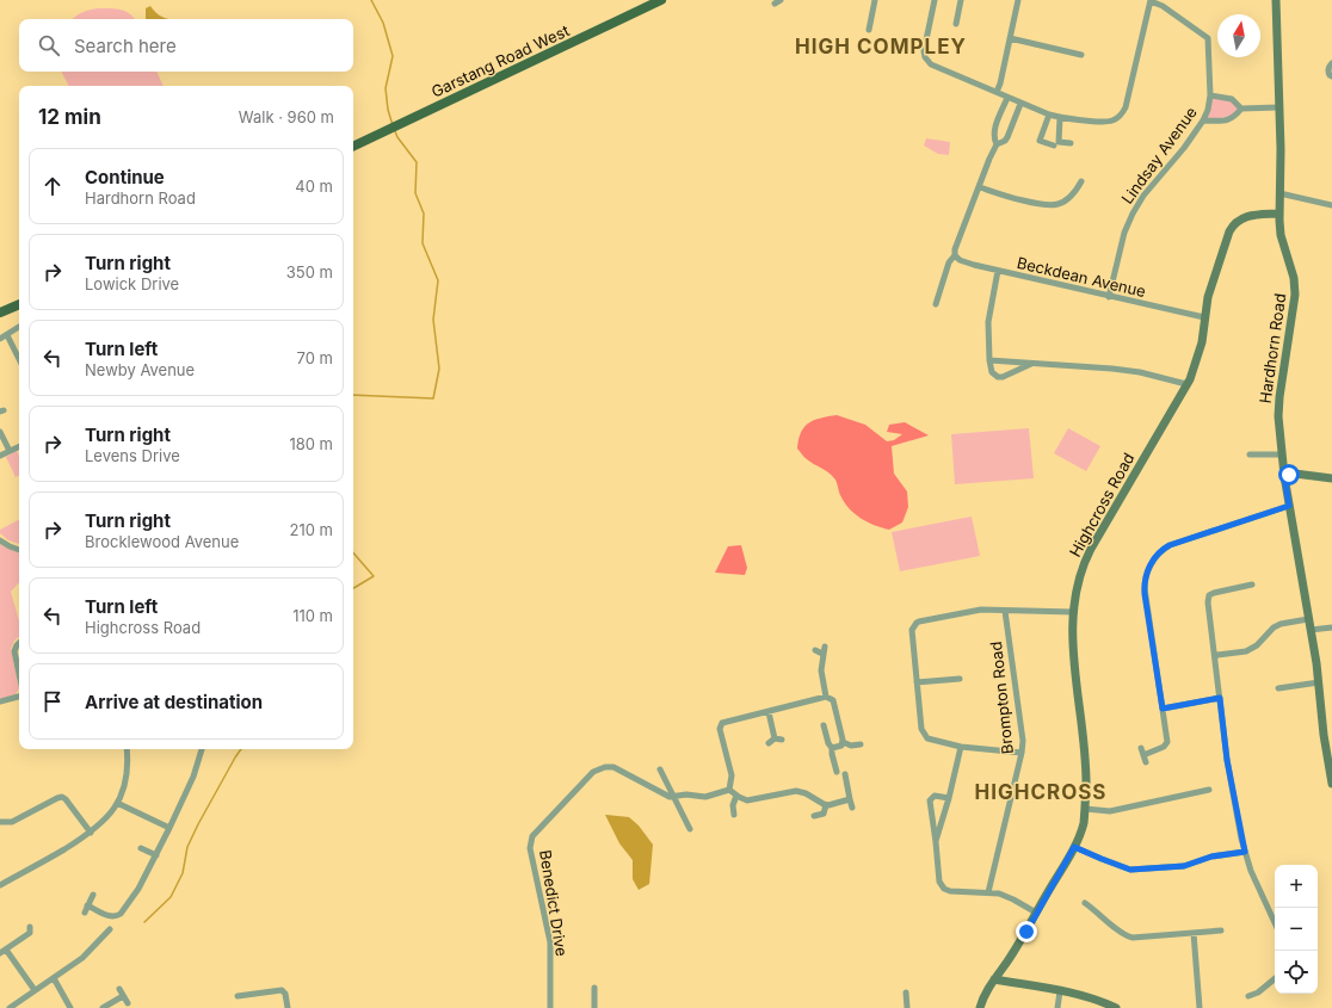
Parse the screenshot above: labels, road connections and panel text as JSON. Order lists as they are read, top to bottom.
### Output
{
  "streets": {
    "main road": ["Garstang Road West"],
    "street": [
      "Lindsay Avenue",
      "Beckdean Avenue",
      "Hardhorn Road",
      "Highcross Road",
      "Brompton Road",
      "Benedict Drive"
    ]
  },
  "crossings": [
    ["Lindsay Avenue", "Beckdean Avenue"],
    ["Beckdean Avenue", "Highcross Road"],
    ["Hardhorn Road", "Highcross Road"]
  ],
  "districts": ["HIGH COMPLEY", "HIGHCROSS"],
  "north": "top",
  "page": {
    "search": "Search here",
    "heading": ["12 min", "Walk · 960 m"],
    "list": [
      ["Continue", "Hardhorn Road", "40 m"],
      ["Turn right", "Lowick Drive", "350 m"],
      ["Turn left", "Newby Avenue", "70 m"],
      ["Turn right", "Levens Drive", "180 m"],
      ["Turn right", "Brocklewood Avenue", "210 m"],
      ["Turn left", "Highcross Road", "110 m"],
      "Arrive at destination"
    ],
    "map_buttons": ["+", "−"]
  }
}
